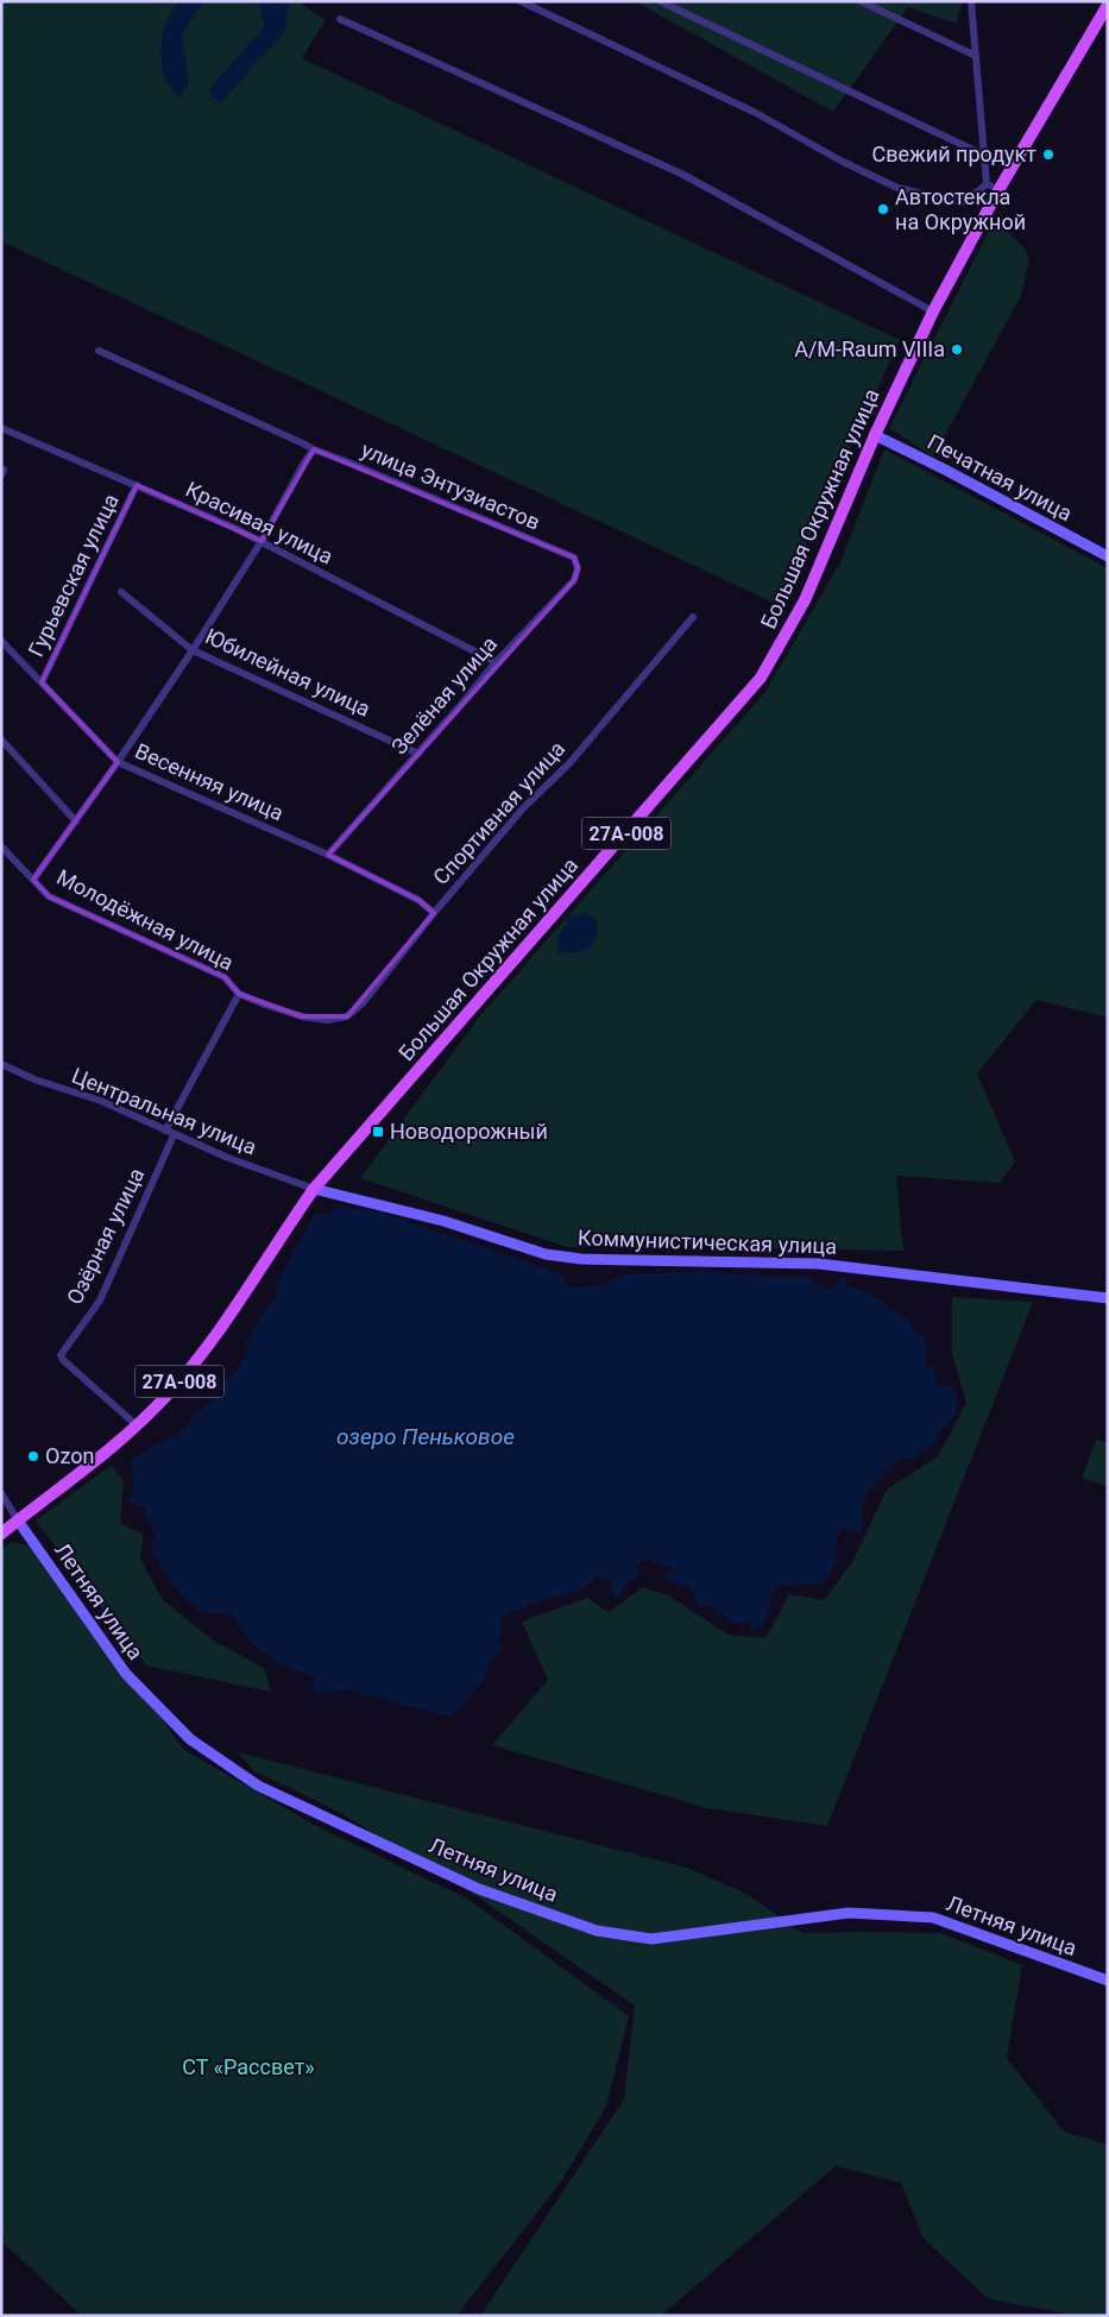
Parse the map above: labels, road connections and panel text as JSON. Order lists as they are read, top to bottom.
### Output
{
  "streets": {
    "main road": ["Большая Окружная улица", "27А-008"],
    "street": [
      "Печатная улица",
      "улица Энтузиастов",
      "Красивая улица",
      "Гурьевская улица",
      "Юбилейная улица",
      "Зелёная улица",
      "Весенняя улица",
      "Спортивная улица",
      "Молодёжная улица",
      "Центральная улица",
      "Озёрная улица",
      "Коммунистическая улица",
      "Летняя улица"
    ]
  },
  "crossings": [
    ["Печатная улица", "Большая Окружная улица"],
    ["улица Энтузиастов", "Зелёная улица"],
    ["Большая Окружная улица", "Центральная улица"],
    ["Большая Окружная улица", "Озёрная улица"],
    ["Большая Окружная улица", "Коммунистическая улица"],
    ["Большая Окружная улица", "Летняя улица"],
    ["Красивая улица", "Гурьевская улица"],
    ["Красивая улица", "Зелёная улица"],
    ["Гурьевская улица", "Весенняя улица"],
    ["Юбилейная улица", "Зелёная улица"],
    ["Зелёная улица", "Весенняя улица"],
    ["Весенняя улица", "Спортивная улица"],
    ["Спортивная улица", "Молодёжная улица"],
    ["Молодёжная улица", "Центральная улица"],
    ["Центральная улица", "Озёрная улица"],
    ["Центральная улица", "Коммунистическая улица"]
  ],
  "water": ["озеро Пеньковое"],
  "parks": ["СТ «Рассвет»"],
  "places": {
    "other": [
      "Свежий продукт",
      "Автостекла на Окружной",
      "A/M-Raum VIIIa",
      "Ozon"
    ],
    "transit": ["Новодорожный"]
  }
}
